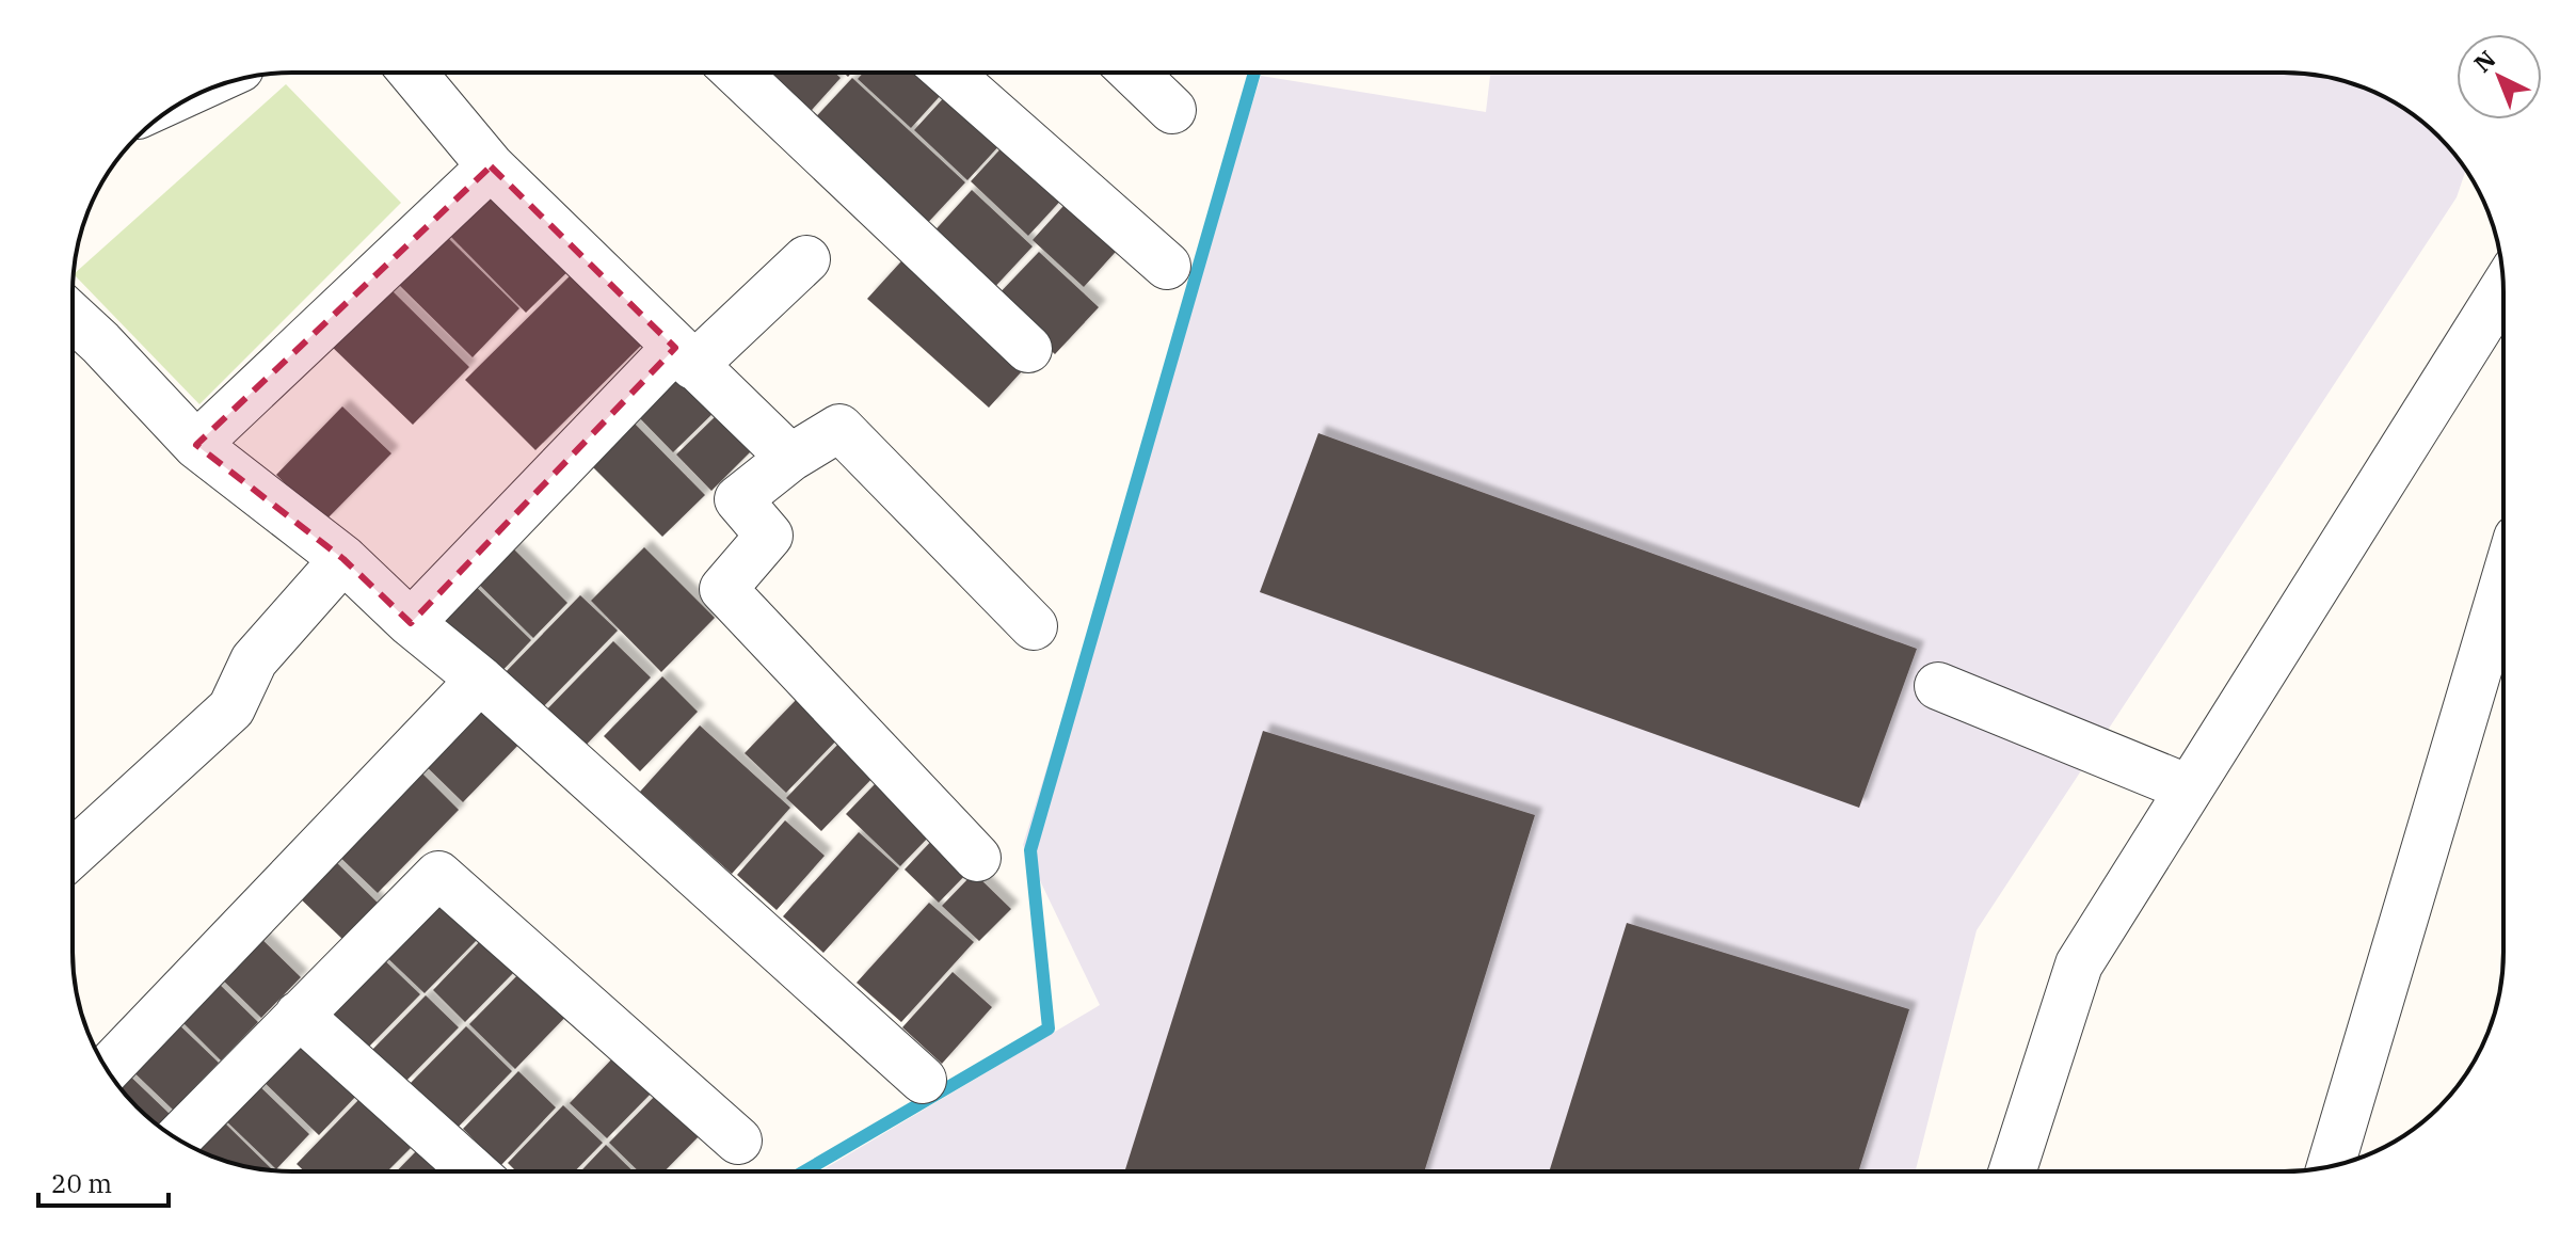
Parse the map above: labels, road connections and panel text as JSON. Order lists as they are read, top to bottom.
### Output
{
  "scale_bar": "20 m",
  "north": "top left"
}
